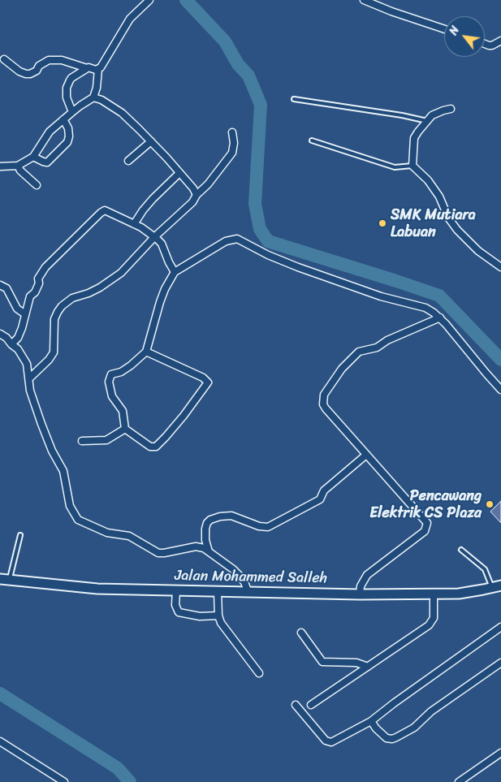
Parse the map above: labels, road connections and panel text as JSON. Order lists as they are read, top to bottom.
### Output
{
  "streets": {
    "main road": ["Jalan Mohammed Salleh"]
  },
  "places": ["SMK Mutiara Labuan", "Pencawang Elektrik CS Plaza"],
  "north": "top left"
}
